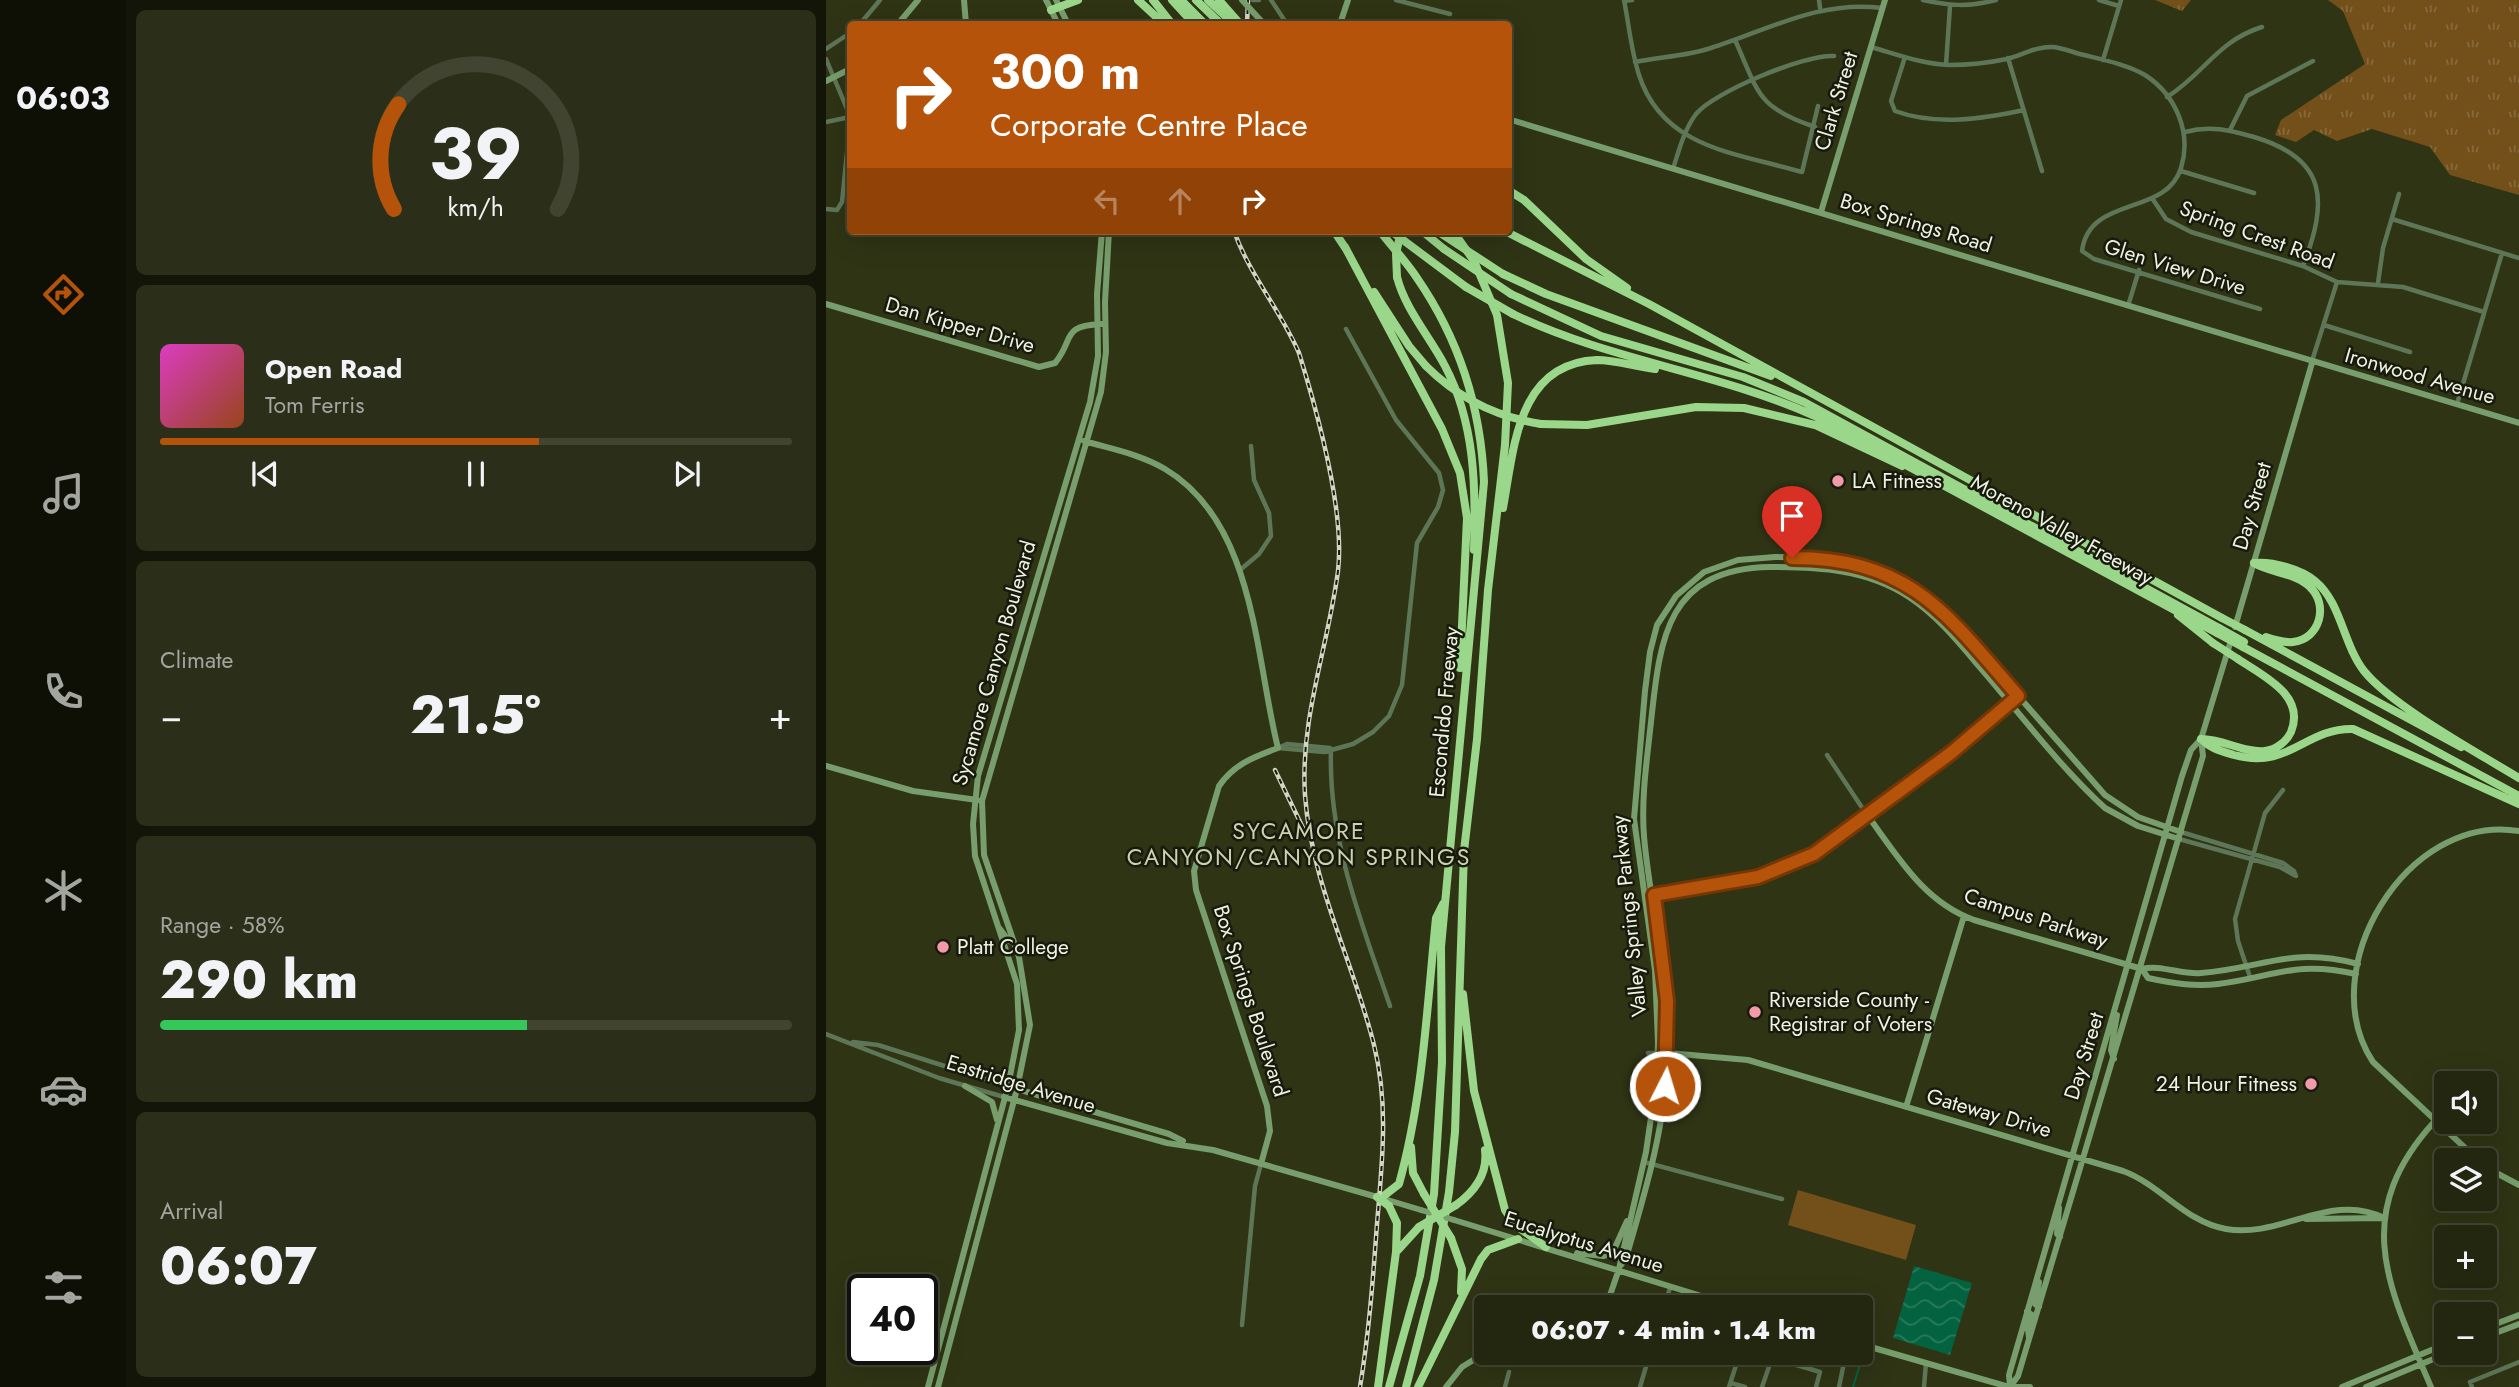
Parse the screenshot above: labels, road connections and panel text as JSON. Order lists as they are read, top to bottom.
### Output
{
  "streets": {
    "highway": ["Moreno Valley Freeway", "Escondido Freeway"],
    "street": [
      "Clark Street",
      "Box Springs Road",
      "Spring Crest Road",
      "Glen View Drive",
      "Dan Kipper Drive",
      "Ironwood Avenue",
      "Day Street",
      "Sycamore Canyon Boulevard",
      "Valley Springs Parkway",
      "Campus Parkway",
      "Box Springs Boulevard",
      "Eastridge Avenue",
      "Gateway Drive",
      "Eucalyptus Avenue"
    ]
  },
  "crossings": [
    ["Clark Street", "Box Springs Road"],
    ["Box Springs Road", "Ironwood Avenue"],
    ["Box Springs Road", "Day Street"],
    ["Spring Crest Road", "Glen View Drive"],
    ["Spring Crest Road", "Day Street"],
    ["Dan Kipper Drive", "Sycamore Canyon Boulevard"],
    ["Ironwood Avenue", "Day Street"],
    ["Day Street", "Valley Springs Parkway"],
    ["Day Street", "Campus Parkway"],
    ["Day Street", "Gateway Drive"],
    ["Sycamore Canyon Boulevard", "Eastridge Avenue"],
    ["Valley Springs Parkway", "Gateway Drive"],
    ["Valley Springs Parkway", "Eucalyptus Avenue"],
    ["Box Springs Boulevard", "Eastridge Avenue"],
    ["Eastridge Avenue", "Eucalyptus Avenue"]
  ],
  "districts": ["SYCAMORE CANYON/CANYON SPRINGS"],
  "places": [
    "LA Fitness",
    "Platt College",
    "Riverside County - Registrar of Voters",
    "24 Hour Fitness"
  ],
  "page": {
    "tabs": "06:03",
    "turn": ["300 m", "Corporate Centre Place"],
    "song": ["Open Road", "Tom Ferris"],
    "tile": [
      "Climate",
      ["Range · 58%", "290 km"],
      ["Arrival", "06:07"]
    ],
    "heat": ["−", "21.5°", "+"],
    "map_buttons": ["+", "−"],
    "limit": "40",
    "trip": "06:07 · 4 min · 1.4 km",
    "gauge": ["39", "km/h"]
  }
}
